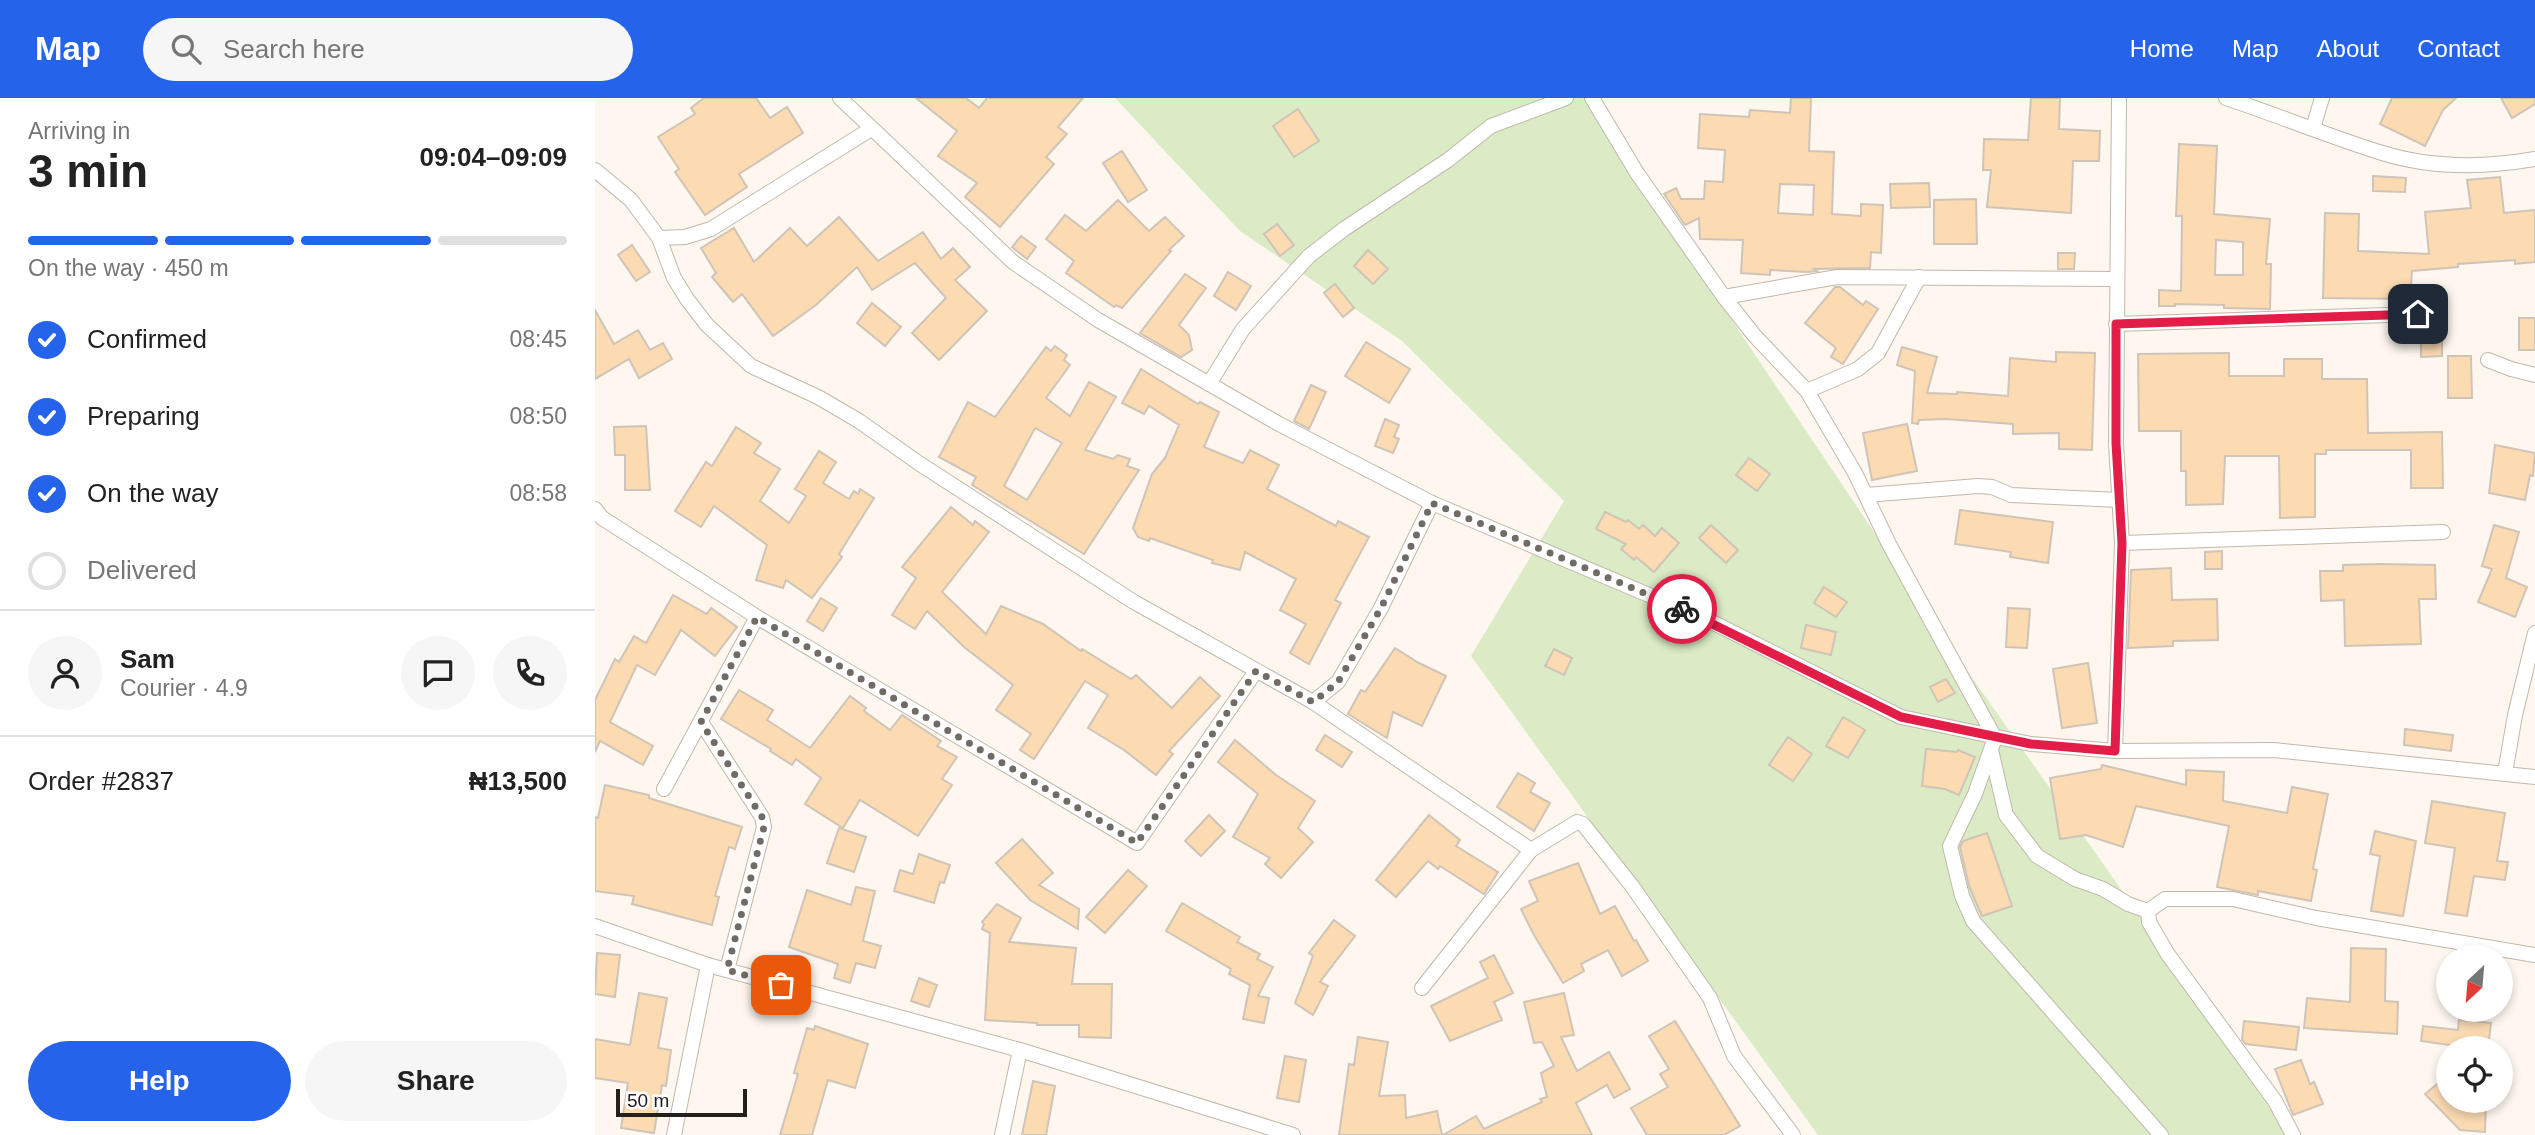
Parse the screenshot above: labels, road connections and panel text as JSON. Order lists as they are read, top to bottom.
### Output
{
  "scale_bar": "50 m",
  "north": "bottom left",
  "page": {
    "header": "Map",
    "search": "Search here",
    "nav": [
      "Home",
      "Map",
      "About",
      "Contact"
    ],
    "heading": ["3 min", "Arriving in", "09:04–09:09"],
    "panel": [
      "Sam",
      "Courier · 4.9",
      "Order #2837",
      "₦13,500"
    ],
    "bar": "On the way · 450 m",
    "list": [
      ["Confirmed", "08:45"],
      ["Preparing", "08:50"],
      ["On the way", "08:58"],
      "Delivered"
    ],
    "buttons": ["Help", "Share"],
    "scale": "50 m"
  }
}
